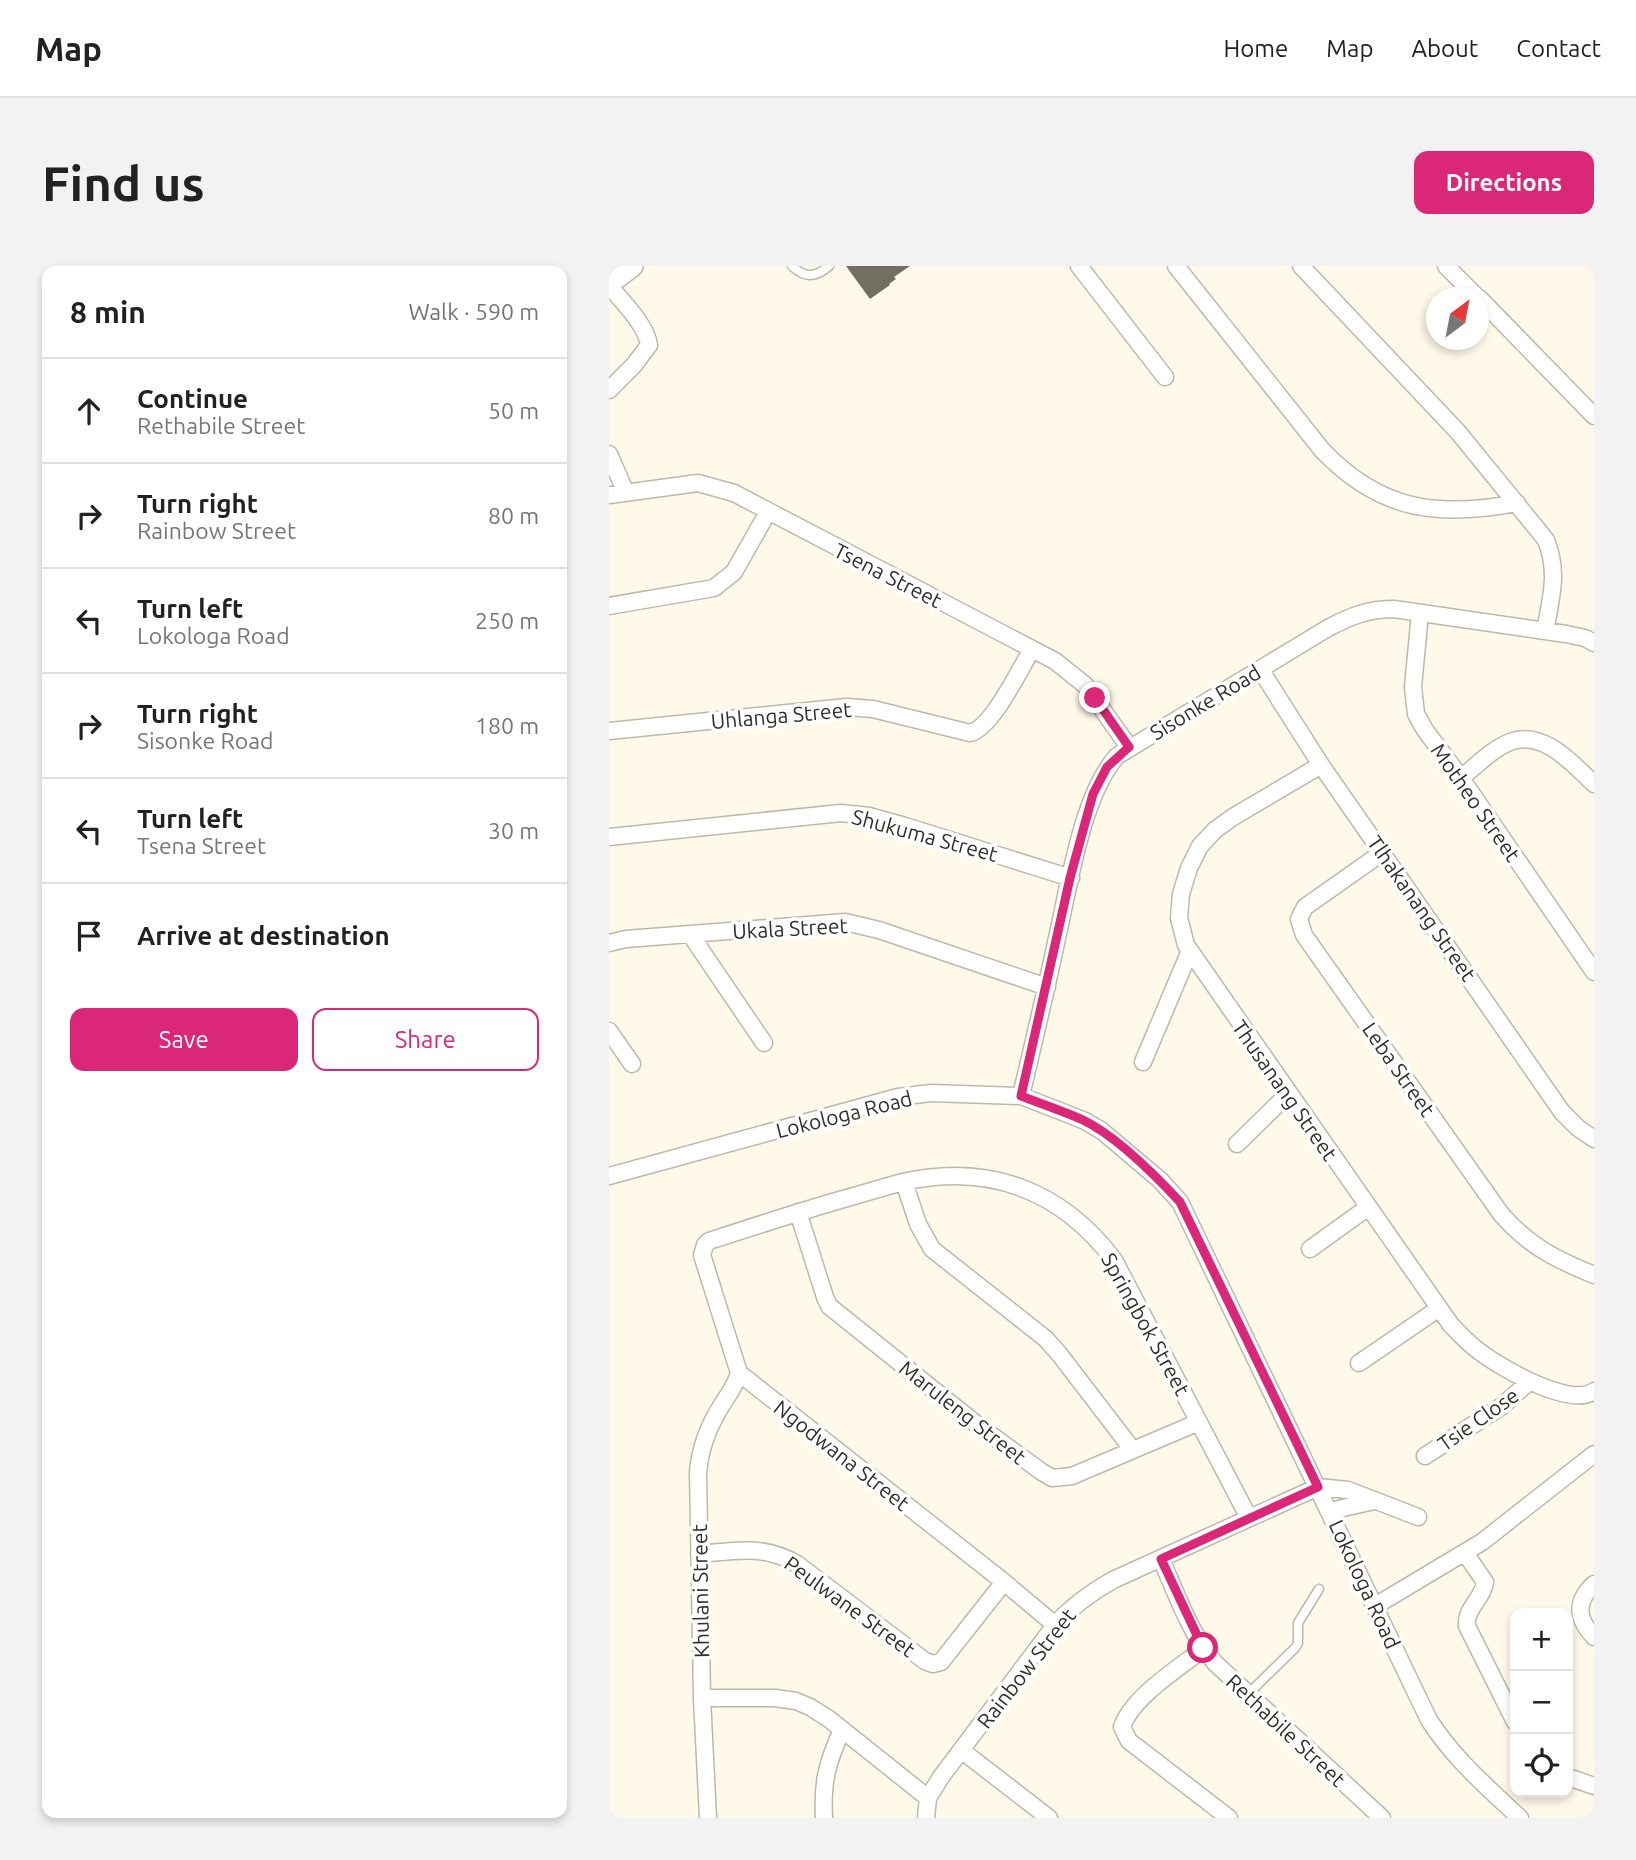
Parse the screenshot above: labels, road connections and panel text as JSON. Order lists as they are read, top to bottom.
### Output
{
  "streets": {
    "street": [
      "Tsena Street",
      "Sisonke Road",
      "Uhlanga Street",
      "Motheo Street",
      "Shukuma Street",
      "Tlhakanang Street",
      "Ukala Street",
      "Leba Street",
      "Thusanang Street",
      "Lokologa Road",
      "Springbok Street",
      "Maruleng Street",
      "Tsie Close",
      "Ngodwana Street",
      "Khulani Street",
      "Peulwane Street",
      "Rainbow Street",
      "Rethabile Street"
    ]
  },
  "crossings": [
    ["Tsena Street", "Sisonke Road"],
    ["Tsena Street", "Uhlanga Street"],
    ["Sisonke Road", "Motheo Street"],
    ["Sisonke Road", "Shukuma Street"],
    ["Sisonke Road", "Tlhakanang Street"],
    ["Sisonke Road", "Ukala Street"],
    ["Sisonke Road", "Lokologa Road"],
    ["Tlhakanang Street", "Leba Street"],
    ["Tlhakanang Street", "Thusanang Street"],
    ["Thusanang Street", "Tsie Close"],
    ["Lokologa Road", "Rainbow Street"],
    ["Springbok Street", "Maruleng Street"],
    ["Springbok Street", "Ngodwana Street"],
    ["Springbok Street", "Khulani Street"],
    ["Springbok Street", "Rainbow Street"],
    ["Ngodwana Street", "Khulani Street"],
    ["Ngodwana Street", "Peulwane Street"],
    ["Ngodwana Street", "Rainbow Street"],
    ["Khulani Street", "Peulwane Street"],
    ["Rainbow Street", "Rethabile Street"]
  ],
  "north": "top right",
  "page": {
    "header": "Map",
    "nav": [
      "Home",
      "Map",
      "About",
      "Contact"
    ],
    "buttons": [
      "Directions",
      ["Save", "Share"]
    ],
    "title": "Find us",
    "heading": ["8 min", "Walk · 590 m"],
    "list": [
      ["Continue", "Rethabile Street", "50 m"],
      ["Turn right", "Rainbow Street", "80 m"],
      ["Turn left", "Lokologa Road", "250 m"],
      ["Turn right", "Sisonke Road", "180 m"],
      ["Turn left", "Tsena Street", "30 m"],
      "Arrive at destination"
    ],
    "map_buttons": ["+", "−"]
  }
}
